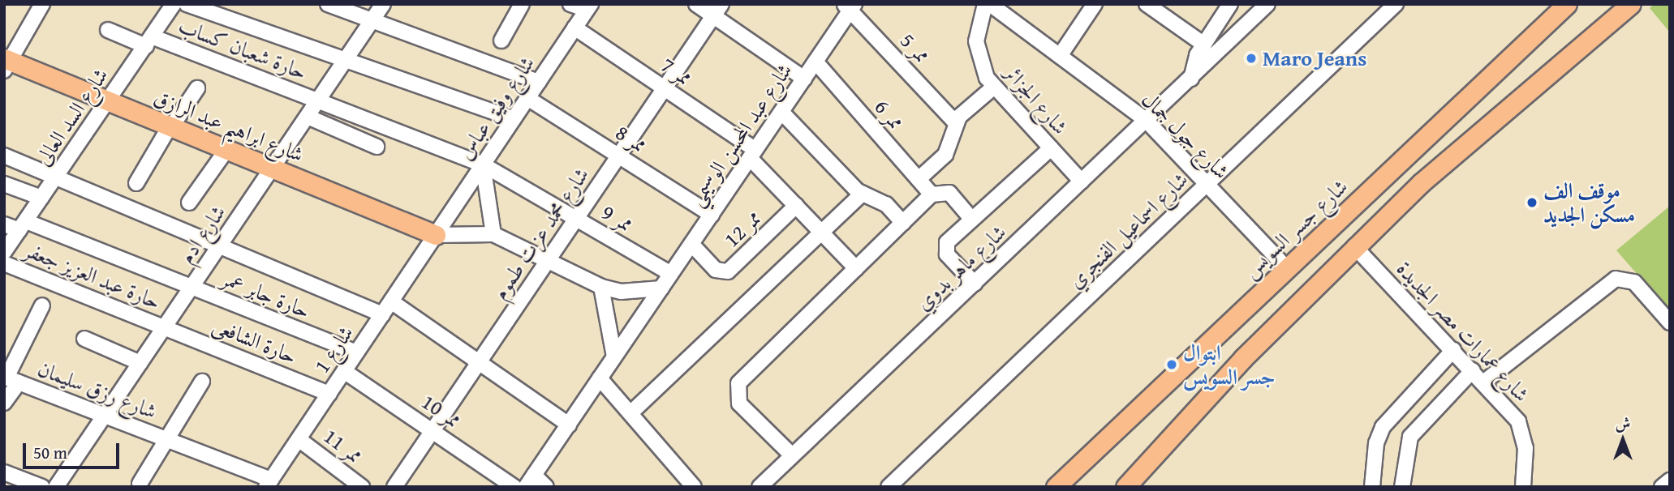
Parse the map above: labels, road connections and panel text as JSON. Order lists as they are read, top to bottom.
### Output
{
  "streets": {
    "main road": ["شارع ابراهيم عبد الرازق", "شارع جسر السويس"],
    "street": [
      "ممر 5",
      "حارة شعبان كساب",
      "ممر 7",
      "شارع الجزائر",
      "شارع وفيق عباس",
      "ممر 6",
      "شارع السد العالى",
      "شارع عبد المحسن الوسيمي",
      "شارع جول جمال",
      "ممر 8",
      "ممر 9",
      "ممر 12",
      "شارع اسماعيل الفنجري",
      "شارع محمد عزت طموم",
      "شارع ادم",
      "شارع ماهر بدوي",
      "حارة عبد العزيز جعفر",
      "حارة جابر عمر",
      "شارع عمارات مصر الجديدة",
      "حارة الشافعى",
      "شارع 1",
      "شارع رزق سليمان",
      "ممر 10",
      "ممر 11"
    ]
  },
  "crossings": [
    ["ممر 5", "شارع عبد المحسن الوسيمي"],
    ["حارة شعبان كساب", "شارع السد العالى"],
    ["حارة شعبان كساب", "ممر 9"],
    ["حارة شعبان كساب", "شارع ادم"],
    ["ممر 7", "شارع وفيق عباس"],
    ["ممر 7", "شارع عبد المحسن الوسيمي"],
    ["ممر 7", "ممر 12"],
    ["ممر 7", "شارع محمد عزت طموم"],
    ["شارع الجزائر", "شارع ماهر بدوي"],
    ["شارع وفيق عباس", "شارع ابراهيم عبد الرازق"],
    ["شارع وفيق عباس", "ممر 8"],
    ["شارع وفيق عباس", "ممر 9"],
    ["شارع وفيق عباس", "شارع 1"],
    ["ممر 6", "شارع عبد المحسن الوسيمي"],
    ["شارع السد العالى", "شارع ابراهيم عبد الرازق"],
    ["شارع السد العالى", "حارة جابر عمر"],
    ["شارع ابراهيم عبد الرازق", "شارع ادم"],
    ["شارع ابراهيم عبد الرازق", "شارع 1"],
    ["شارع عبد المحسن الوسيمي", "ممر 8"],
    ["شارع عبد المحسن الوسيمي", "ممر 9"],
    ["شارع عبد المحسن الوسيمي", "ممر 12"],
    ["شارع جول جمال", "شارع جسر السويس"],
    ["شارع جول جمال", "شارع اسماعيل الفنجري"],
    ["شارع جول جمال", "شارع ماهر بدوي"],
    ["ممر 8", "شارع محمد عزت طموم"],
    ["ممر 9", "شارع محمد عزت طموم"],
    ["شارع محمد عزت طموم", "ممر 10"],
    ["شارع ادم", "حارة عبد العزيز جعفر"],
    ["شارع ادم", "حارة جابر عمر"],
    ["شارع ادم", "حارة الشافعى"],
    ["شارع ادم", "شارع رزق سليمان"],
    ["حارة عبد العزيز جعفر", "حارة الشافعى"],
    ["حارة جابر عمر", "شارع 1"],
    ["حارة الشافعى", "شارع 1"],
    ["شارع 1", "شارع رزق سليمان"],
    ["شارع 1", "ممر 10"],
    ["شارع 1", "ممر 11"]
  ],
  "places": ["Maro Jeans", "موقف الف مسكن الجديد", "ابتوال جسر السويس"],
  "scale_bar": "50 m",
  "north": "top"
}
